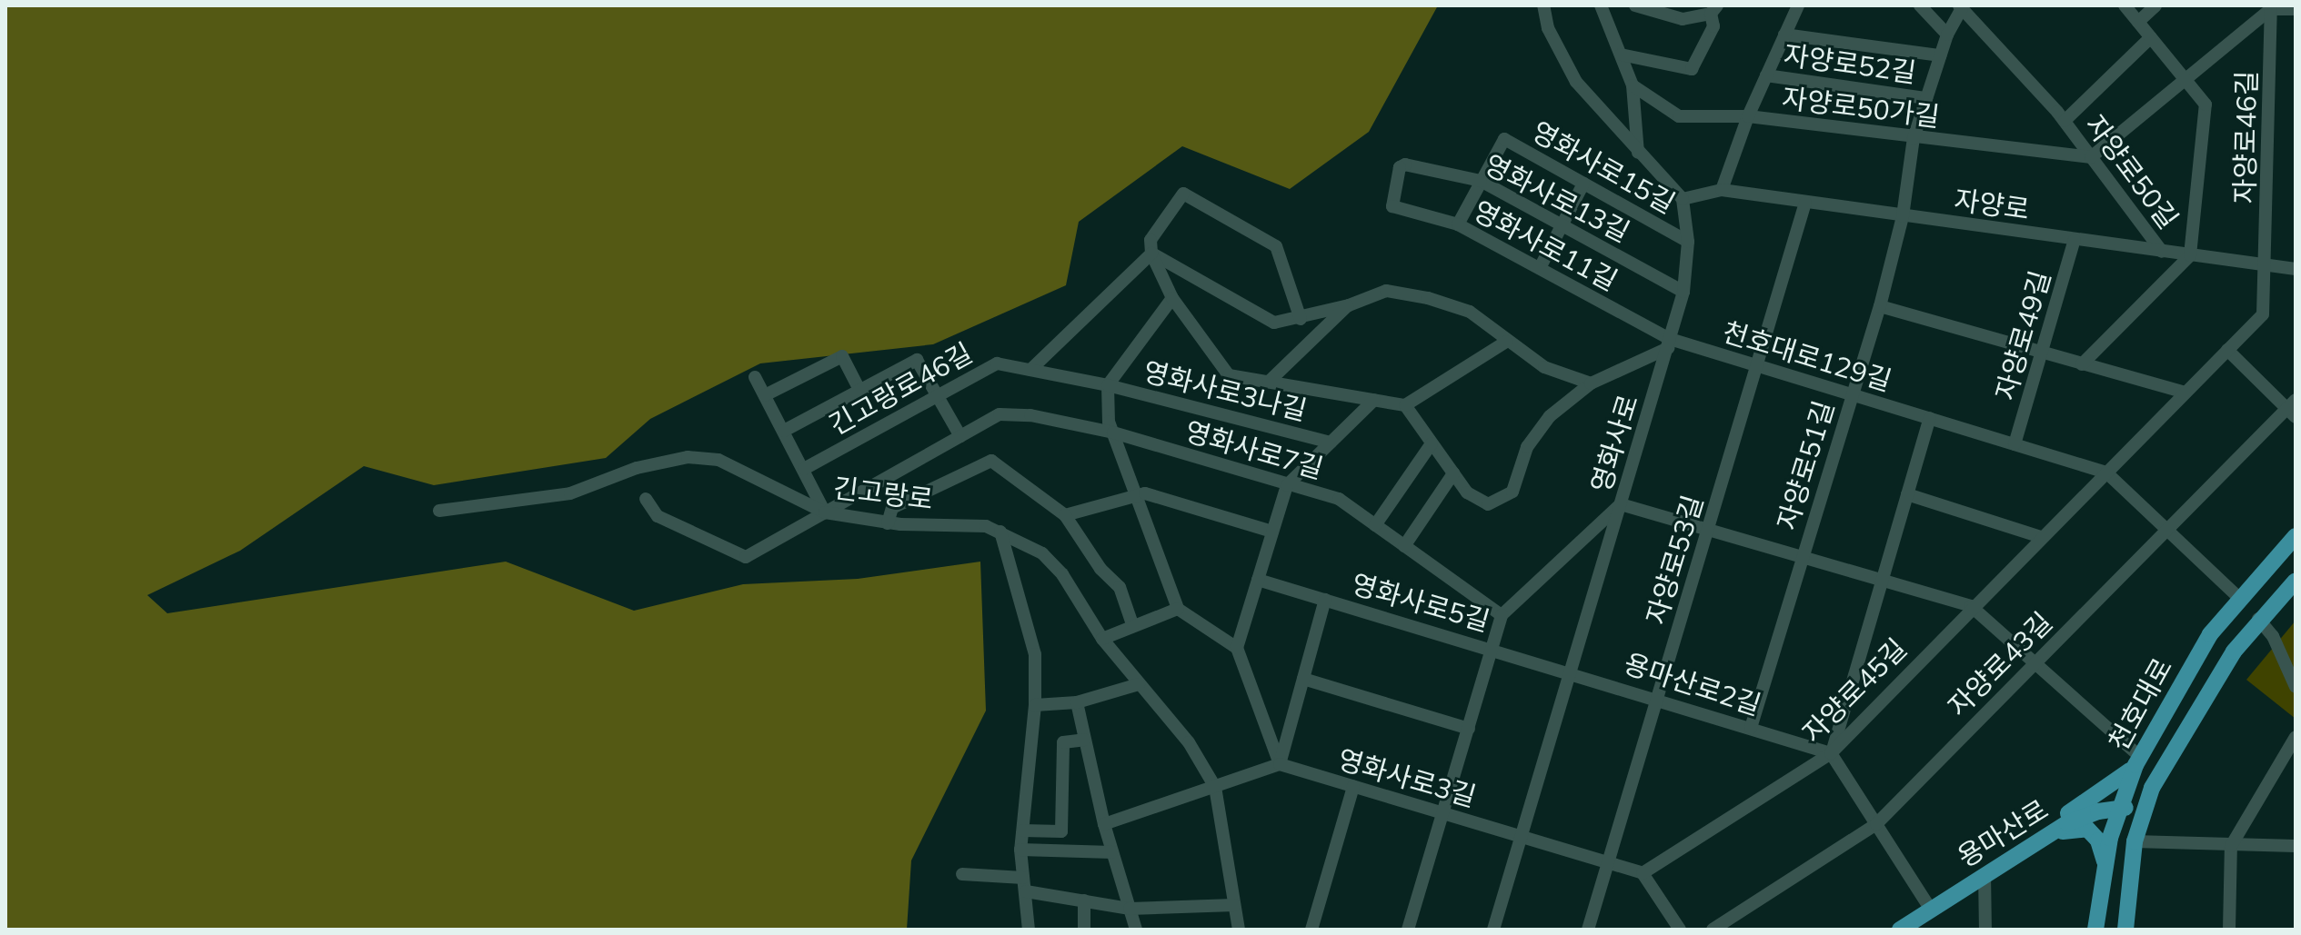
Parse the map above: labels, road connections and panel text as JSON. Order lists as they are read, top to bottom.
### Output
{
  "streets": {
    "main road": ["천호대로", "용마산로"],
    "street": [
      "자양로52길",
      "자양로50가길",
      "자양로46길",
      "영화사로15길",
      "자양로50길",
      "영화사로13길",
      "자양로",
      "영화사로11길",
      "자양로49길",
      "천호대로129길",
      "긴고랑로46길",
      "영화사로3나길",
      "영화사로",
      "영화사로7길",
      "자양로51길",
      "긴고랑로",
      "자양로53길",
      "영화사로5길",
      "자양로43길",
      "용마산로2길",
      "자양로45길",
      "영화사로3길"
    ]
  },
  "crossings": [
    ["자양로52길", "자양로50가길"],
    ["자양로52길", "자양로50길"],
    ["자양로52길", "자양로"],
    ["자양로52길", "자양로51길"],
    ["자양로50가길", "자양로50길"],
    ["자양로46길", "자양로"],
    ["자양로46길", "자양로45길"],
    ["영화사로15길", "영화사로13길"],
    ["영화사로15길", "영화사로11길"],
    ["영화사로15길", "영화사로"],
    ["자양로50길", "자양로"],
    ["영화사로13길", "영화사로11길"],
    ["영화사로13길", "영화사로"],
    ["자양로", "자양로49길"],
    ["자양로", "영화사로"],
    ["자양로", "자양로51길"],
    ["자양로", "자양로53길"],
    ["자양로", "자양로45길"],
    ["영화사로11길", "천호대로129길"],
    ["영화사로11길", "영화사로"],
    ["자양로49길", "천호대로129길"],
    ["천호대로129길", "영화사로"],
    ["천호대로129길", "자양로51길"],
    ["천호대로129길", "자양로53길"],
    ["천호대로129길", "자양로43길"],
    ["천호대로129길", "자양로45길"],
    ["천호대로129길", "천호대로"],
    ["긴고랑로46길", "영화사로3나길"],
    ["영화사로", "영화사로5길"],
    ["영화사로", "용마산로2길"],
    ["영화사로", "영화사로3길"],
    ["영화사로7길", "긴고랑로"],
    ["자양로51길", "용마산로2길"],
    ["자양로53길", "용마산로2길"],
    ["자양로53길", "영화사로3길"],
    ["영화사로5길", "용마산로2길"],
    ["용마산로2길", "자양로45길"],
    ["자양로45길", "영화사로3길"],
    ["천호대로", "용마산로"]
  ]
}
